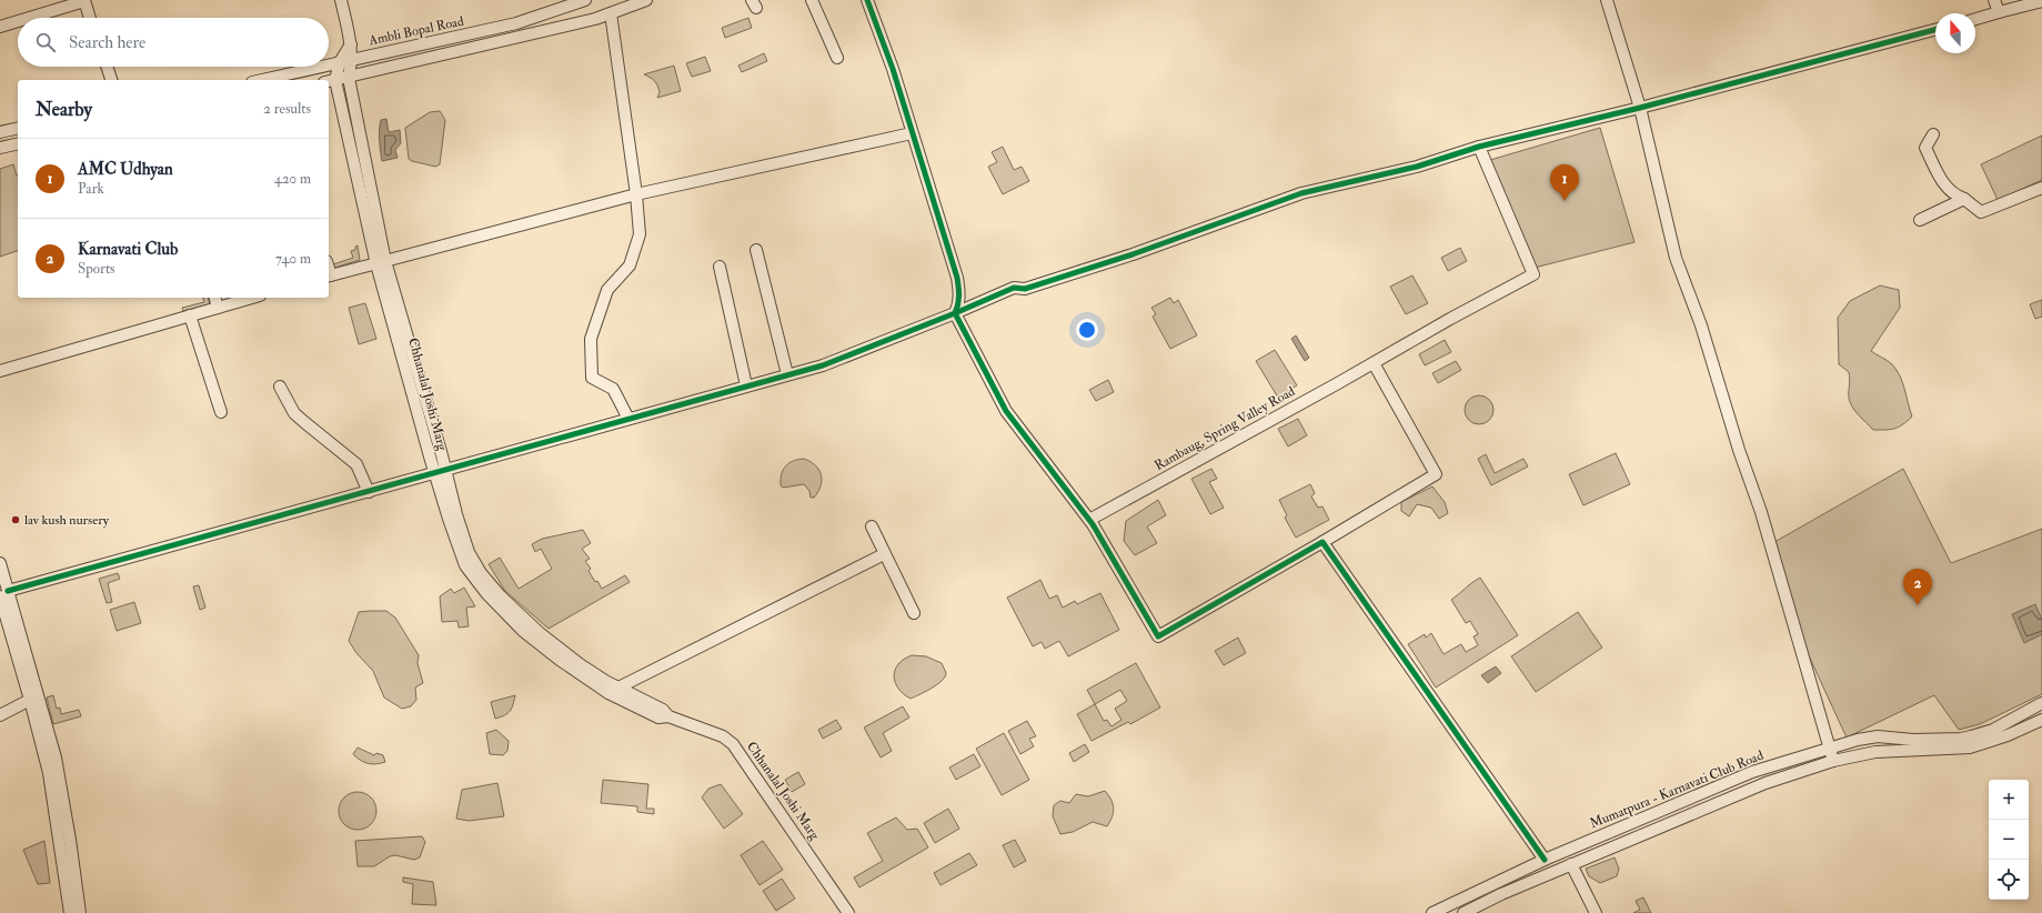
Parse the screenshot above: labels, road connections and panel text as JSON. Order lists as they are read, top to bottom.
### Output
{
  "streets": {
    "street": [
      "Ambli Bopal Road",
      "Chhanalal Joshi Marg",
      "Rambaug, Spring Valley Road",
      "Mumatpura - Karnavati Club Road"
    ]
  },
  "places": ["lav kush nursery"],
  "north": "top",
  "page": {
    "search": "Search here",
    "heading": ["Nearby", "2 results"],
    "list": [
      {
        "mark": "1",
        "name": "AMC Udhyan",
        "note": "Park",
        "value": "420 m"
      },
      {
        "mark": "2",
        "name": "Karnavati Club",
        "note": "Sports",
        "value": "740 m"
      }
    ],
    "pins": ["1", "2"],
    "map_buttons": ["+", "−"]
  }
}
